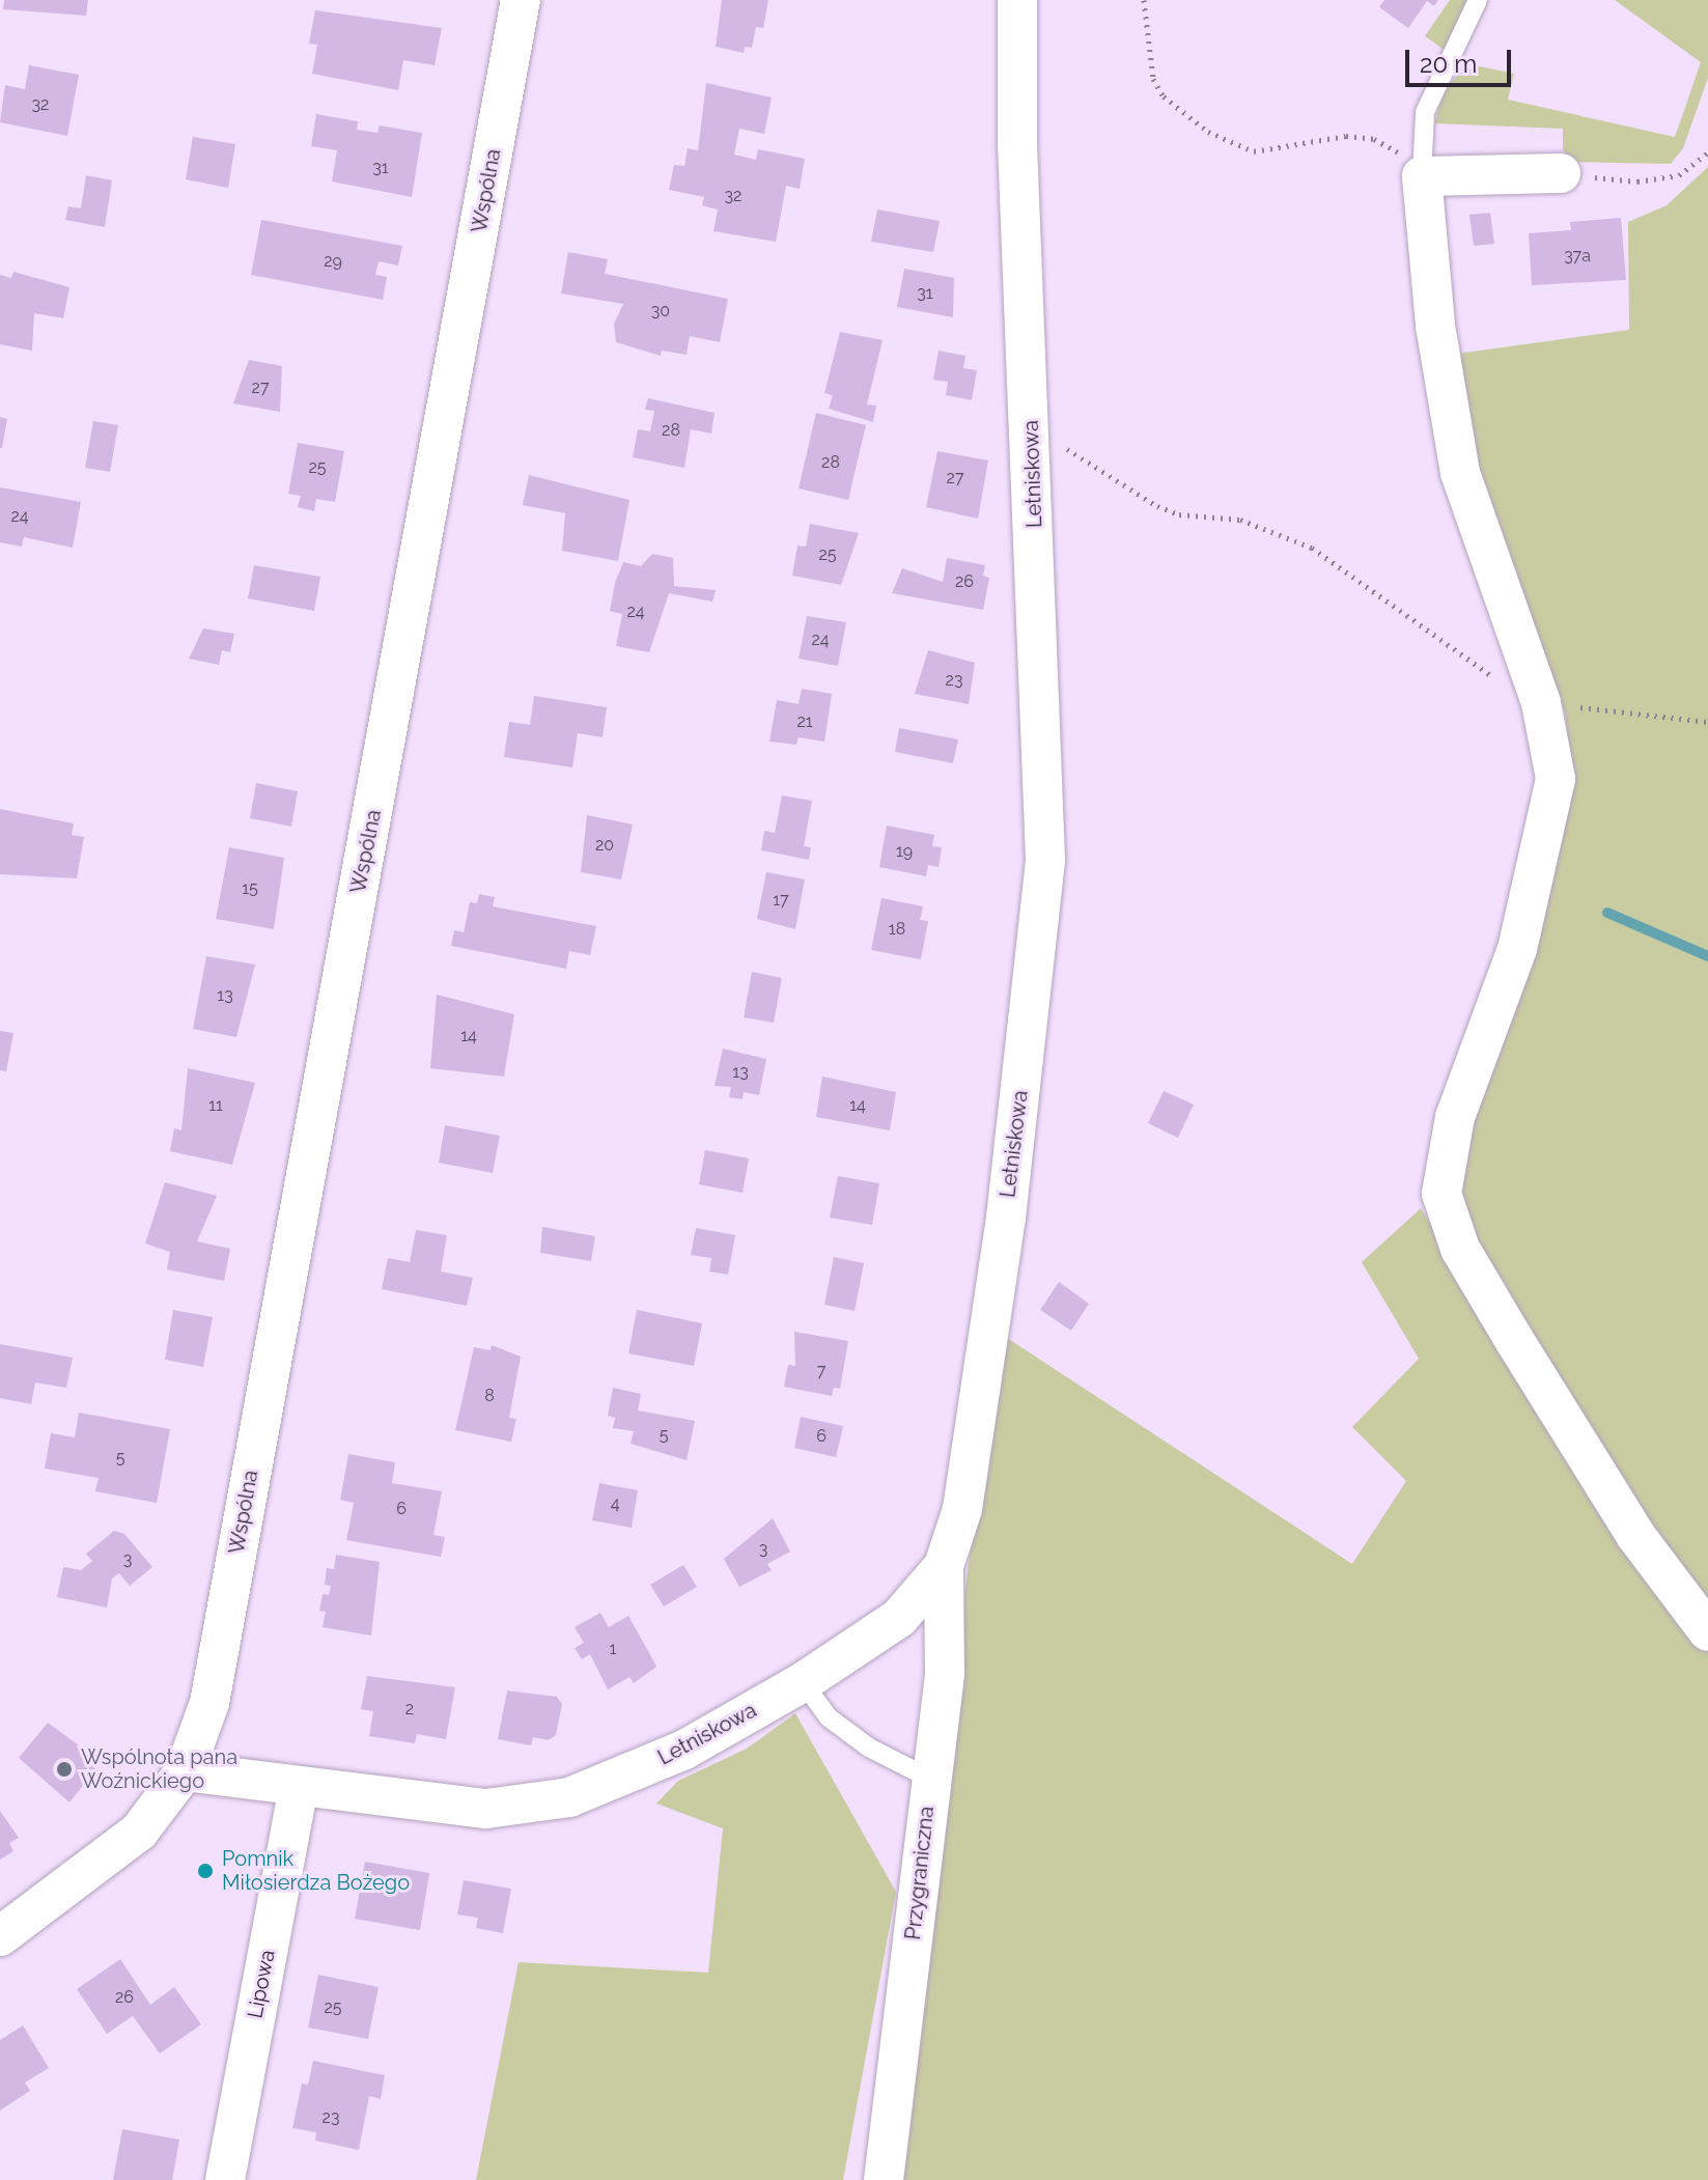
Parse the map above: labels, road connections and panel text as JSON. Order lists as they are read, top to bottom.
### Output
{
  "streets": {
    "street": [
      "Wspólna",
      "Letniskowa",
      "Przygraniczna",
      "Lipowa"
    ]
  },
  "crossings": [
    ["Wspólna", "Letniskowa"],
    ["Letniskowa", "Przygraniczna"],
    ["Letniskowa", "Lipowa"]
  ],
  "places": ["Wspólnota pana Woźnickiego", "Pomnik Miłosierdza Bożego"],
  "house_numbers": [
    "32",
    "31",
    "32",
    "37a",
    "29",
    "31",
    "30",
    "27",
    "28",
    "28",
    "25",
    "27",
    "24",
    "25",
    "26",
    "24",
    "24",
    "23",
    "21",
    "20",
    "19",
    "15",
    "17",
    "18",
    "13",
    "14",
    "13",
    "11",
    "14",
    "7",
    "8",
    "5",
    "6",
    "5",
    "4",
    "6",
    "3",
    "3",
    "1",
    "2",
    "26",
    "25",
    "23"
  ],
  "scale_bar": "20 m"
}
